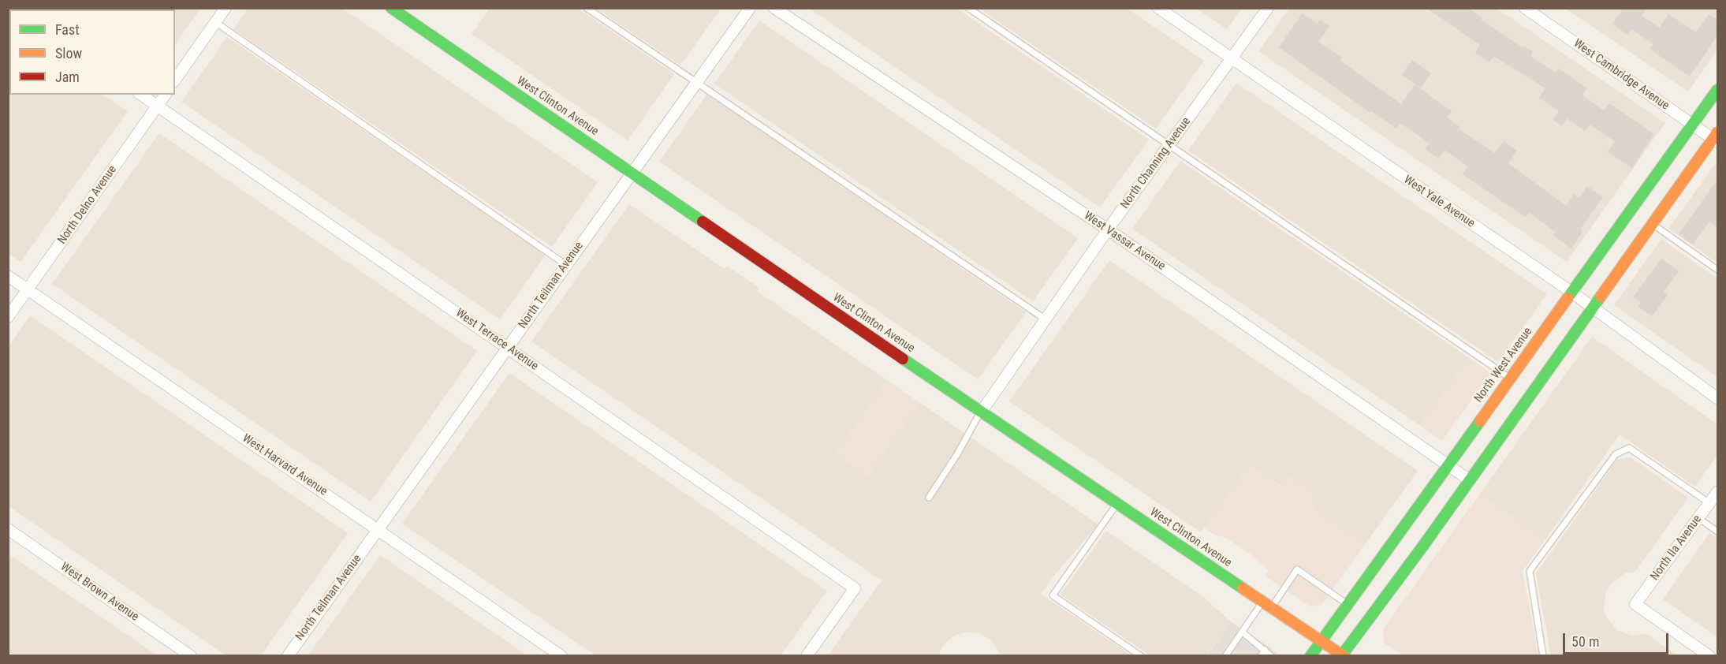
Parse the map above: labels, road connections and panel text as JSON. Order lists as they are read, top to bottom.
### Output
{
  "streets": {
    "main road": ["West Clinton Avenue", "North West Avenue"],
    "street": [
      "West Cambridge Avenue",
      "North Channing Avenue",
      "West Yale Avenue",
      "North Delno Avenue",
      "West Vassar Avenue",
      "North Teilman Avenue",
      "West Terrace Avenue",
      "West Harvard Avenue",
      "North Ila Avenue",
      "West Brown Avenue"
    ]
  },
  "crossings": [
    ["West Cambridge Avenue", "North West Avenue"],
    ["West Clinton Avenue", "North Channing Avenue"],
    ["West Clinton Avenue", "North Teilman Avenue"],
    ["West Clinton Avenue", "North West Avenue"],
    ["North Channing Avenue", "West Yale Avenue"],
    ["North Channing Avenue", "West Vassar Avenue"],
    ["West Yale Avenue", "North West Avenue"],
    ["North Delno Avenue", "West Terrace Avenue"],
    ["North Delno Avenue", "West Harvard Avenue"],
    ["West Vassar Avenue", "North West Avenue"],
    ["North Teilman Avenue", "West Terrace Avenue"],
    ["North Teilman Avenue", "West Harvard Avenue"]
  ],
  "legend": ["Fast", "Slow", "Jam"],
  "scale_bar": "50 m"
}
